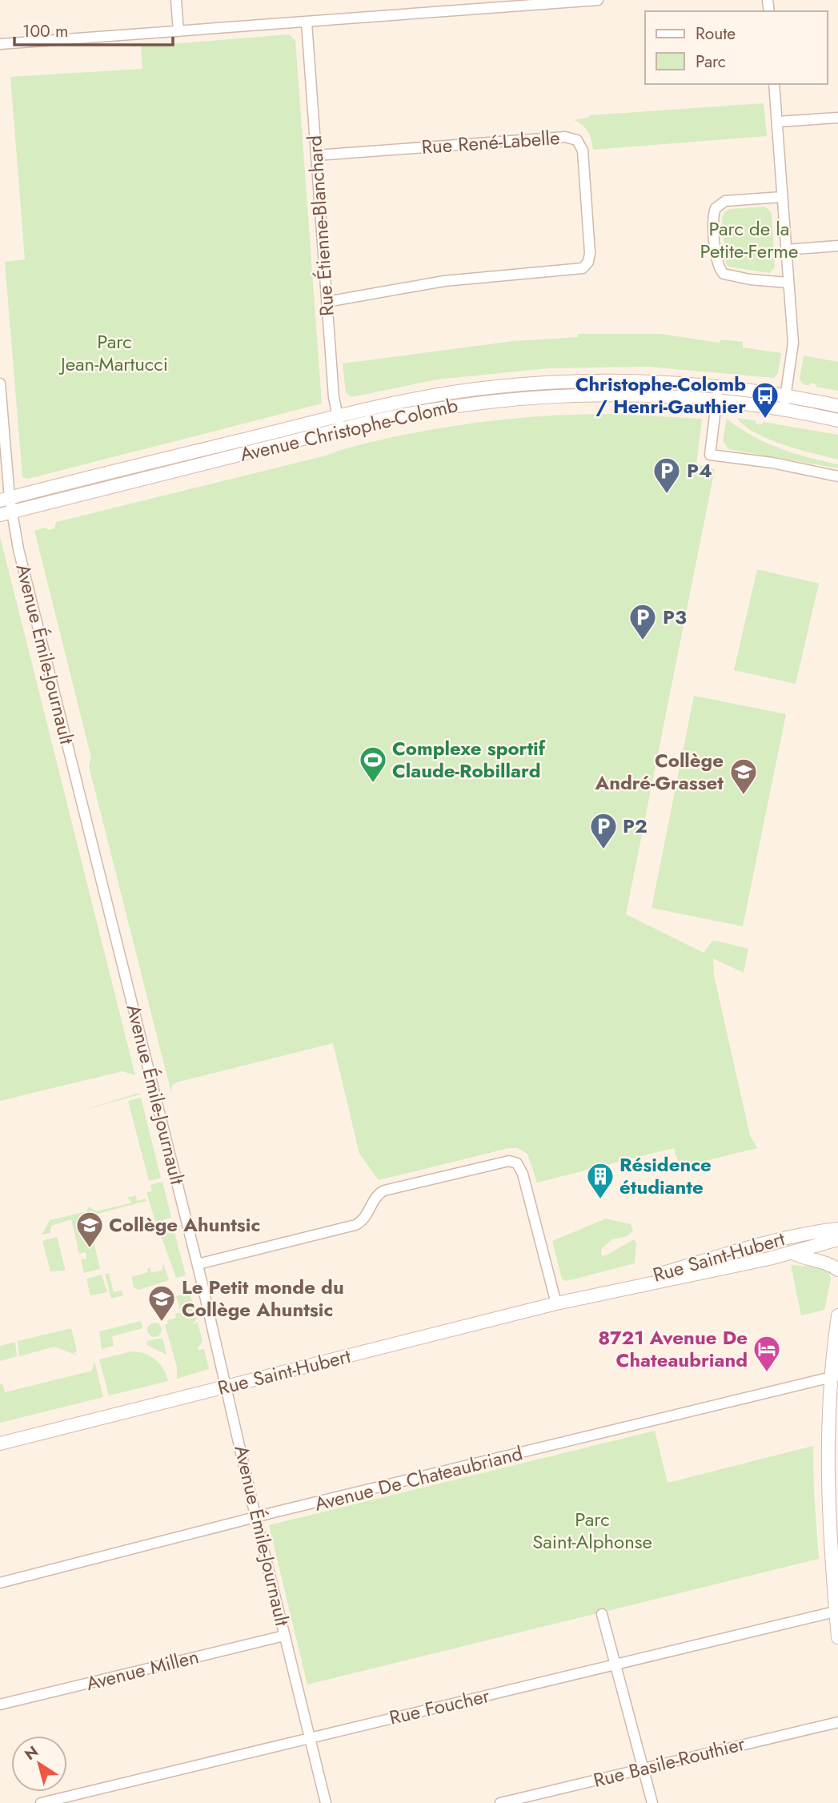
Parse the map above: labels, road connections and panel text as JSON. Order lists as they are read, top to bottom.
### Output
{
  "streets": {
    "main road": ["Avenue Christophe-Colomb", "Rue Saint-Hubert"],
    "street": [
      "Rue René-Labelle",
      "Rue Étienne-Blanchard",
      "Avenue Émile-Journault",
      "Avenue De Chateaubriand",
      "Avenue Millen",
      "Rue Foucher",
      "Rue Basile-Routhier"
    ]
  },
  "crossings": [
    ["Rue René-Labelle", "Rue Étienne-Blanchard"],
    ["Rue Étienne-Blanchard", "Avenue Christophe-Colomb"],
    ["Avenue Christophe-Colomb", "Avenue Émile-Journault"],
    ["Avenue Émile-Journault", "Rue Saint-Hubert"],
    ["Avenue Émile-Journault", "Avenue De Chateaubriand"],
    ["Avenue Émile-Journault", "Avenue Millen"],
    ["Avenue Émile-Journault", "Rue Foucher"]
  ],
  "parks": ["Parc de la Petite-Ferme", "Parc Jean-Martucci", "Parc Saint-Alphonse"],
  "places": {
    "bus stop": ["Christophe-Colomb / Henri-Gauthier"],
    "parking": ["P4", "P3", "P2"],
    "sports": ["Complexe sportif Claude-Robillard"],
    "school or university": ["Collège André-Grasset", "Collège Ahuntsic", "Le Petit monde du Collège Ahuntsic"],
    "building": ["Résidence étudiante"],
    "hotel": ["8721 Avenue De Chateaubriand"]
  },
  "legend": ["Route", "Parc"],
  "scale_bar": "100 m",
  "north": "top left"
}
